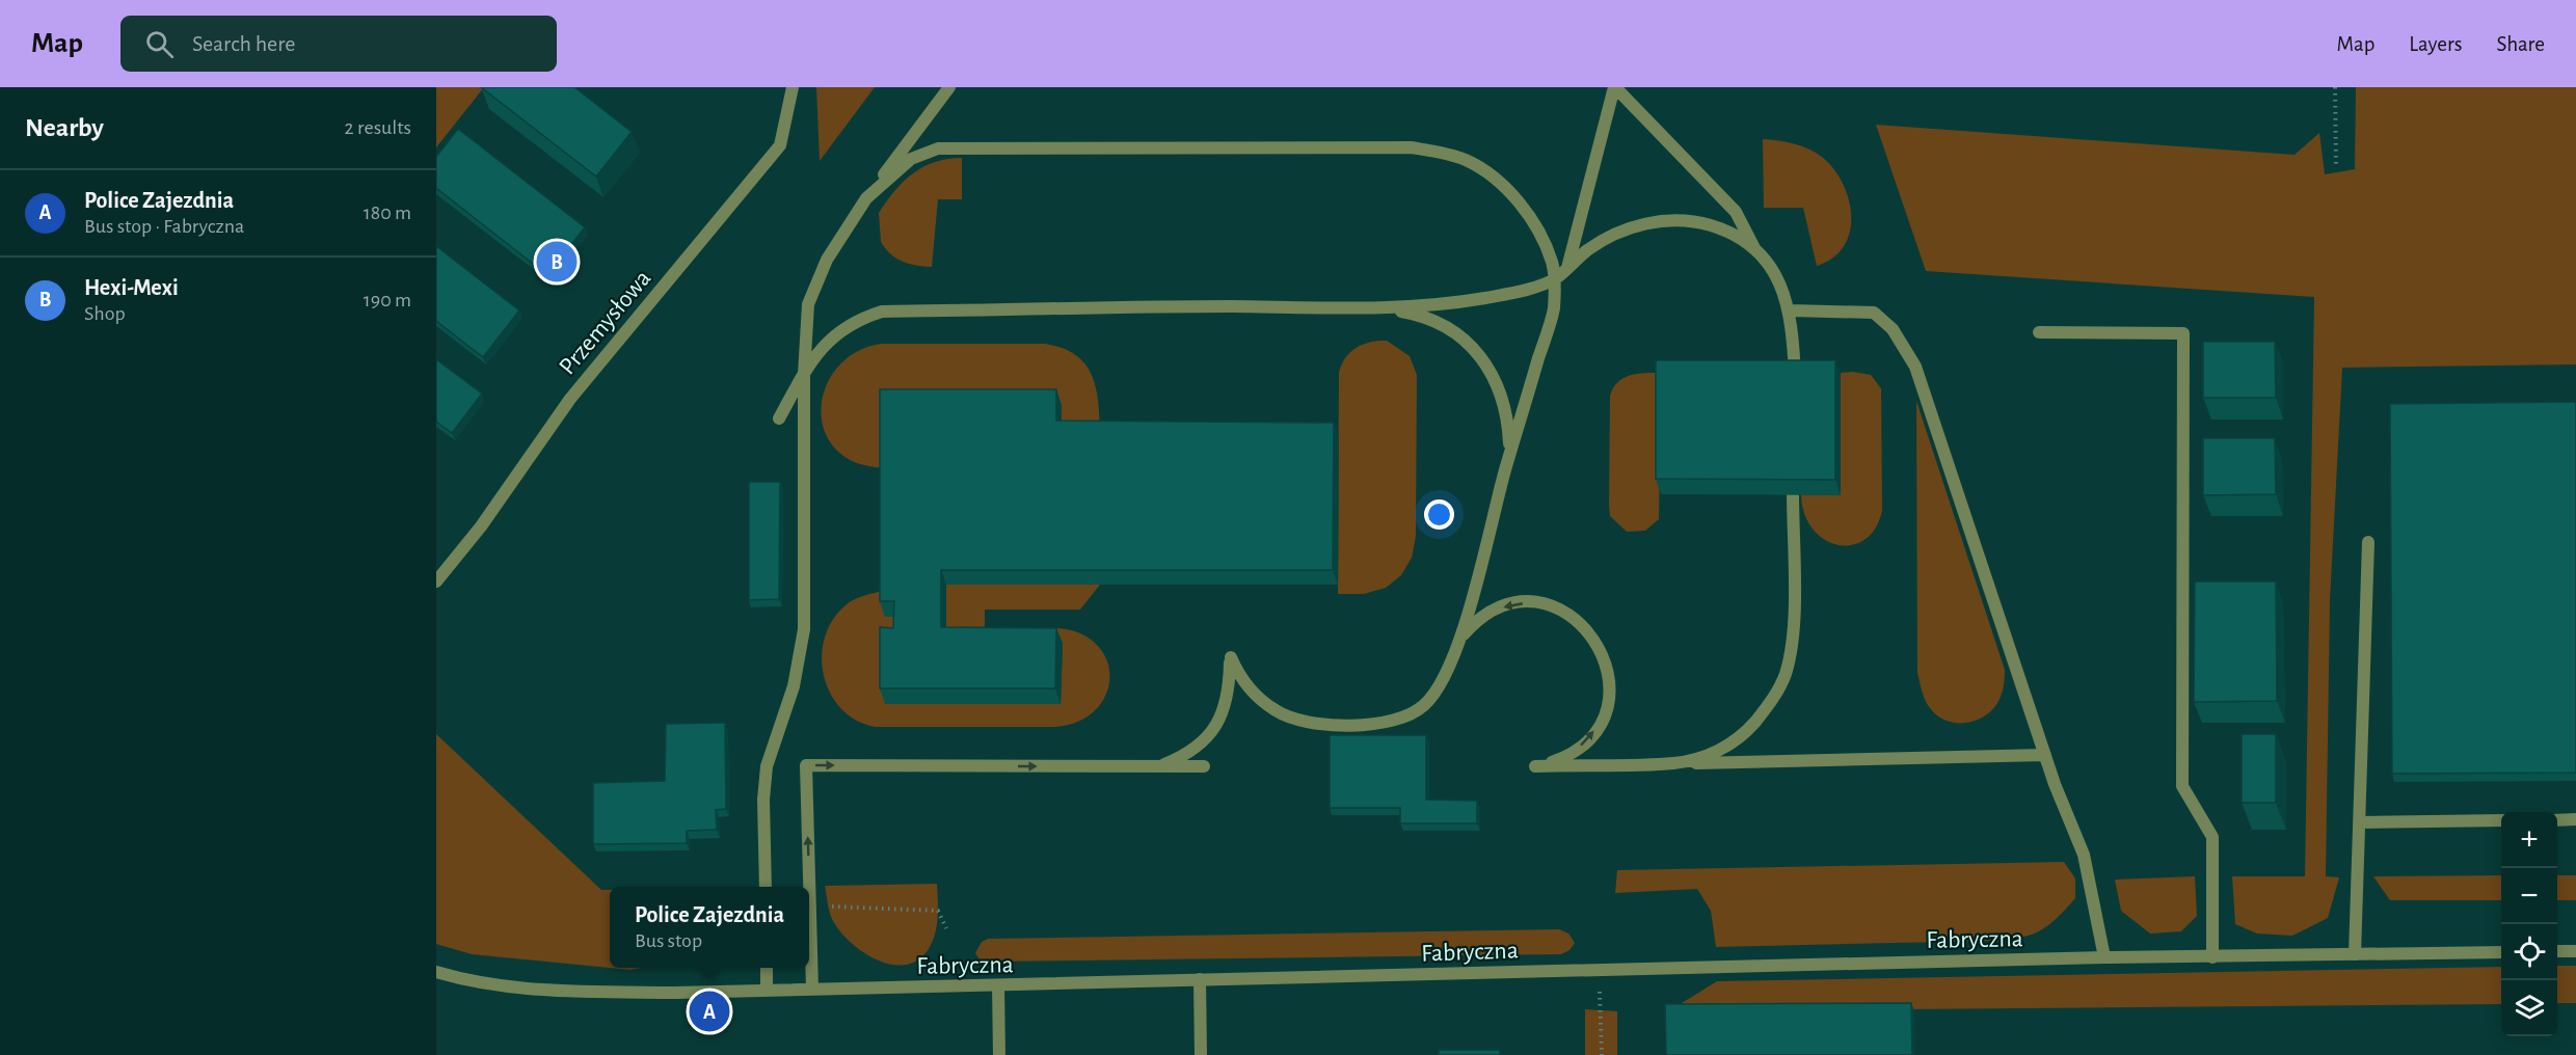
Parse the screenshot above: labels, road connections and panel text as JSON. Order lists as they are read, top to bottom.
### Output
{
  "streets": {
    "street": ["Przemysłowa", "Fabryczna"]
  },
  "page": {
    "header": "Map",
    "search": "Search here",
    "nav": ["Map", "Layers", "Share"],
    "heading": ["Nearby", "2 results"],
    "list": [
      {
        "mark": "A",
        "name": "Police Zajezdnia",
        "note": "Bus stop · Fabryczna",
        "value": "180 m"
      },
      {
        "mark": "B",
        "name": "Hexi-Mexi",
        "note": "Shop",
        "value": "190 m"
      }
    ],
    "pins": ["B", "A"],
    "map_buttons": ["+", "−"],
    "popup": ["Police Zajezdnia", "Bus stop"]
  }
}
